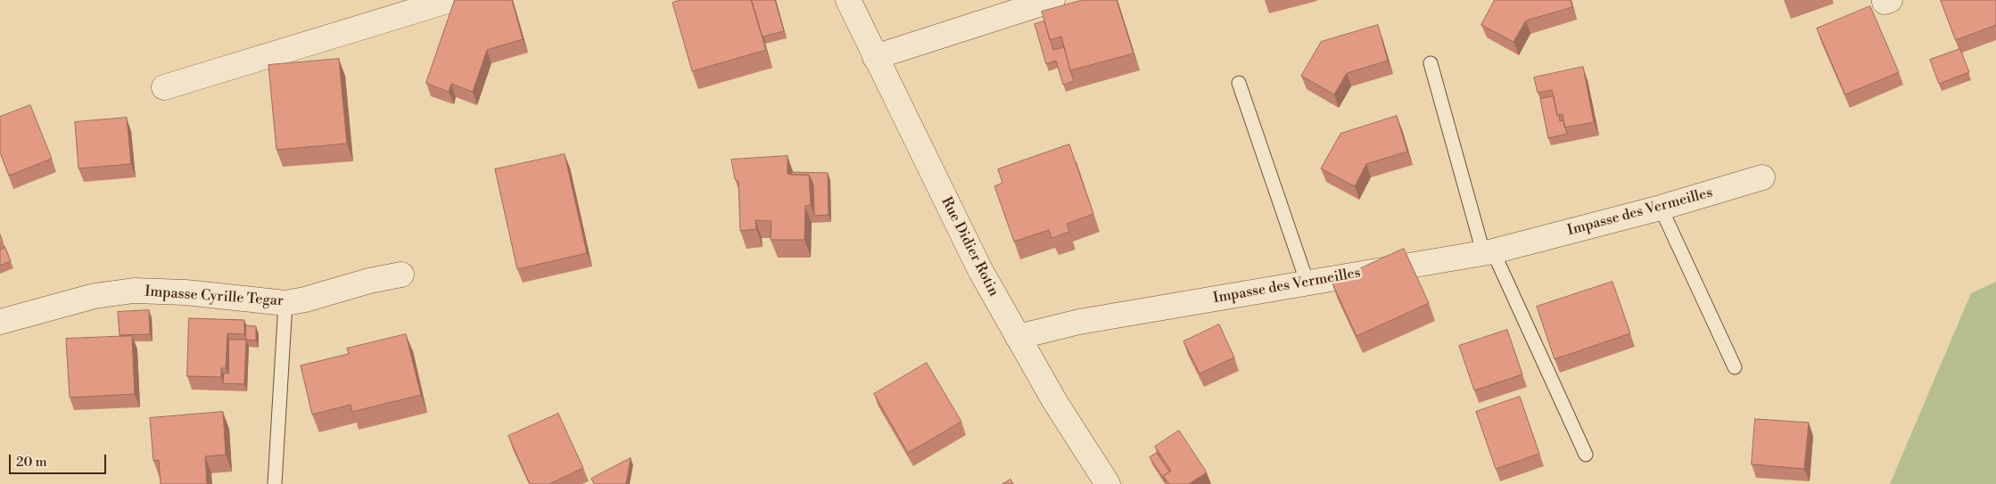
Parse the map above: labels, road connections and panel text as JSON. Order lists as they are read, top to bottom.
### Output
{
  "streets": {
    "street": ["Impasse des Vermeilles", "Rue Didier Rotin", "Impasse Cyrille Tegar"]
  },
  "crossings": [
    ["Impasse des Vermeilles", "Rue Didier Rotin"]
  ],
  "scale_bar": "20 m"
}
